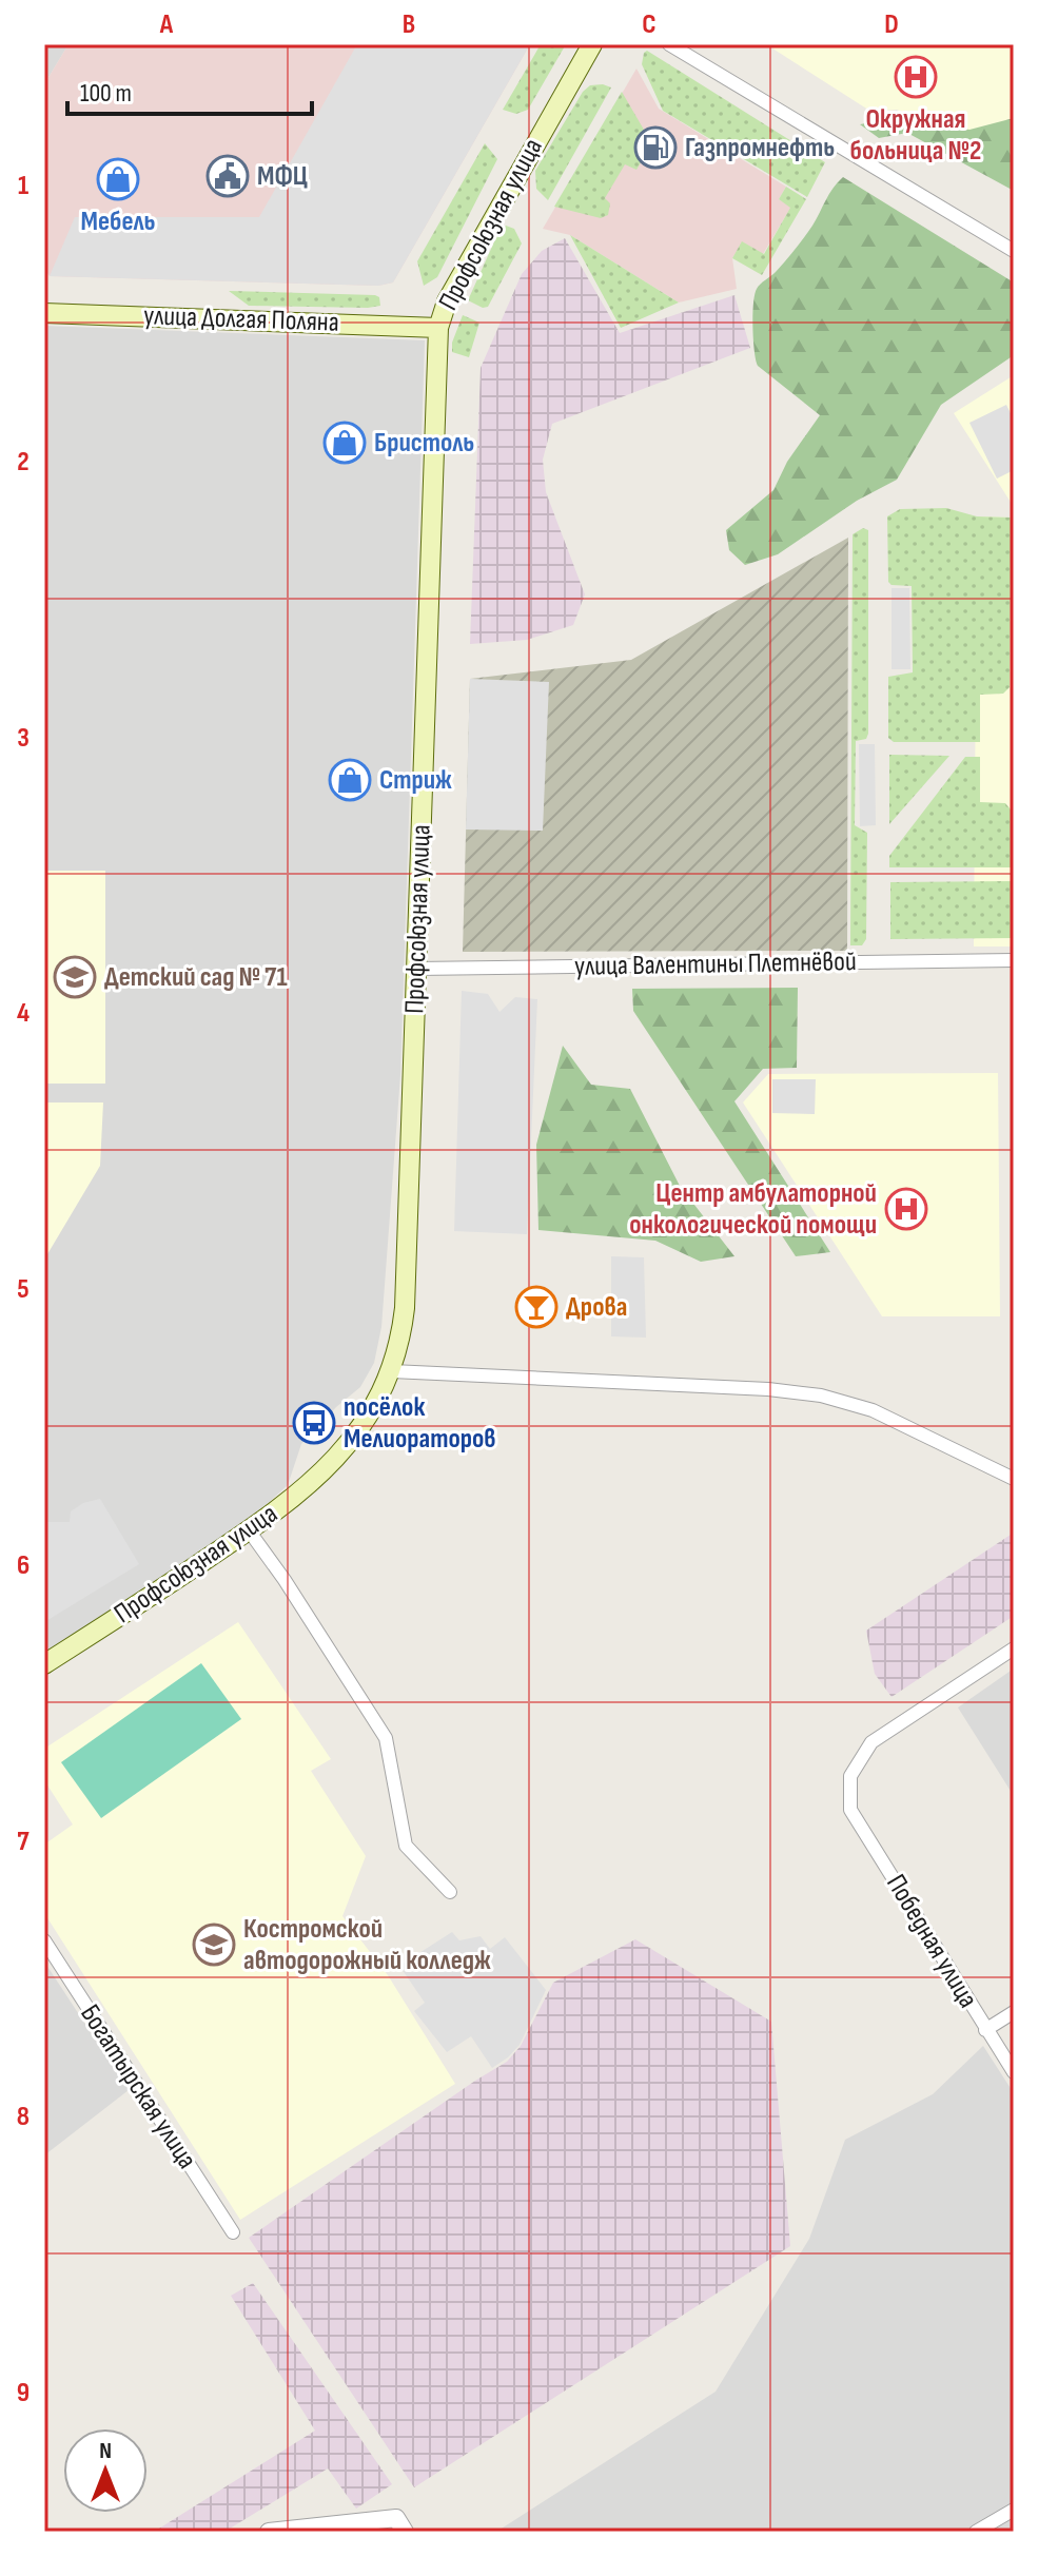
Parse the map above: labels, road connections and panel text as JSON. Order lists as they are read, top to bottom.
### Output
{
  "streets": {
    "main road": ["Профсоюзная улица", "улица Долгая Поляна"],
    "street": ["улица Валентины Плетнёвой", "Победная улица", "Богатырская улица"]
  },
  "crossings": [
    ["Профсоюзная улица", "улица Долгая Поляна"],
    ["Профсоюзная улица", "улица Валентины Плетнёвой"]
  ],
  "places": {
    "hospital": ["Окружная больница №2", "Центр амбулаторной онкологической помощи"],
    "fuel station": ["Газпромнефть"],
    "public building": ["МФЦ"],
    "shop": ["Мебель", "Бристоль", "Стриж"],
    "school or university": ["Детский сад № 71", "Костромской автодорожный колледж"],
    "bar": ["Дрова"],
    "bus stop": ["посёлок Мелиораторов"]
  },
  "scale_bar": "100 m",
  "north": "top",
  "grid": {
    "columns": [
      "A",
      "B",
      "C",
      "D"
    ],
    "rows": [
      "1",
      "2",
      "3",
      "4",
      "5",
      "6",
      "7",
      "8",
      "9"
    ]
  }
}
